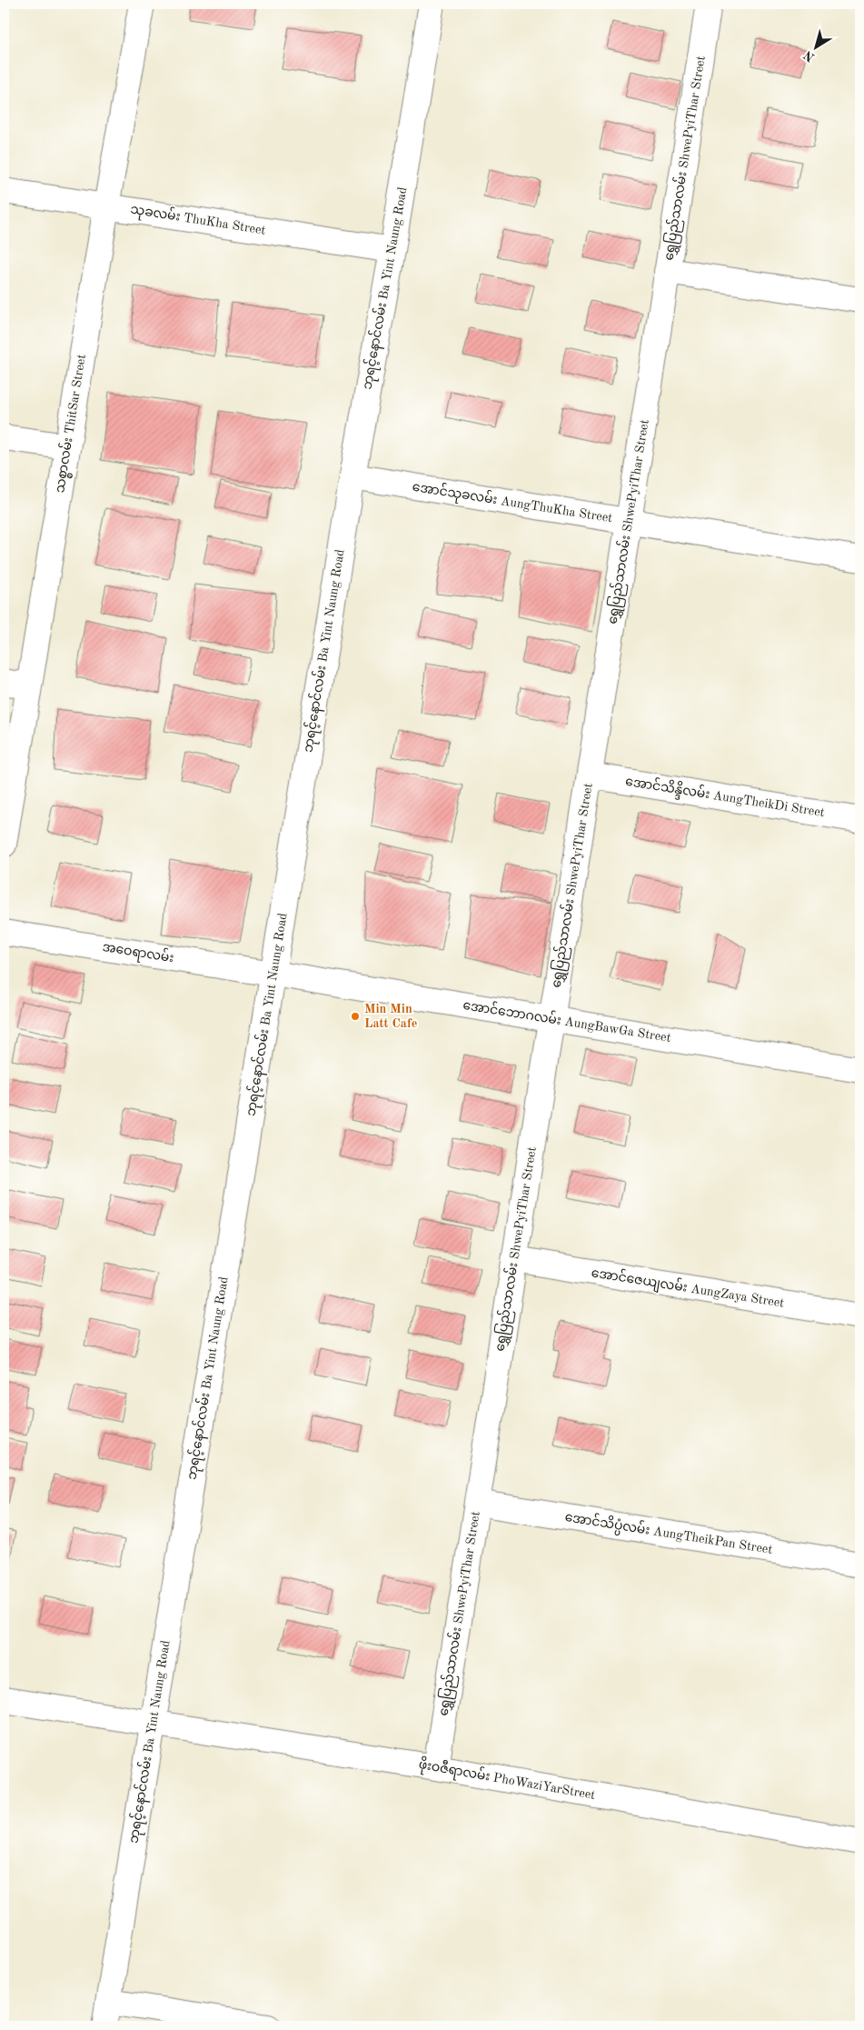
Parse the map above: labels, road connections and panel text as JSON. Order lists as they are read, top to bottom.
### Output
{
  "streets": {
    "street": [
      "ရွှေပြည်သာလမ်း ShwePyiThar Street",
      "သုခလမ်း ThuKha Street",
      "ဘုရင့်နောင်လမ်း Ba Yint Naung Road",
      "သစ္စာလမ်း ThitSar Street",
      "အောင်သုခလမ်း AungThuKha Street",
      "အောင်သိန္ဒိလမ်း AungTheikDi Street",
      "အဝေရာလမ်း",
      "အောင်ဘောဂလမ်း AungBawGa Street",
      "အောင်ဇေယျလမ်း AungZaya Street",
      "အောင်သိပ္ပံလမ်း AungTheikPan Street",
      "ဖိုးဝဇီရာလမ်း PhoWaziYarStreet"
    ]
  },
  "crossings": [
    ["ရွှေပြည်သာလမ်း ShwePyiThar Street", "အောင်သုခလမ်း AungThuKha Street"],
    ["ရွှေပြည်သာလမ်း ShwePyiThar Street", "အောင်သိန္ဒိလမ်း AungTheikDi Street"],
    ["ရွှေပြည်သာလမ်း ShwePyiThar Street", "အောင်ဘောဂလမ်း AungBawGa Street"],
    ["ရွှေပြည်သာလမ်း ShwePyiThar Street", "အောင်ဇေယျလမ်း AungZaya Street"],
    ["ရွှေပြည်သာလမ်း ShwePyiThar Street", "အောင်သိပ္ပံလမ်း AungTheikPan Street"],
    ["ရွှေပြည်သာလမ်း ShwePyiThar Street", "ဖိုးဝဇီရာလမ်း PhoWaziYarStreet"],
    ["သုခလမ်း ThuKha Street", "ဘုရင့်နောင်လမ်း Ba Yint Naung Road"],
    ["သုခလမ်း ThuKha Street", "သစ္စာလမ်း ThitSar Street"],
    ["ဘုရင့်နောင်လမ်း Ba Yint Naung Road", "အောင်သုခလမ်း AungThuKha Street"],
    ["ဘုရင့်နောင်လမ်း Ba Yint Naung Road", "အဝေရာလမ်း"],
    ["ဘုရင့်နောင်လမ်း Ba Yint Naung Road", "အောင်ဘောဂလမ်း AungBawGa Street"],
    ["ဘုရင့်နောင်လမ်း Ba Yint Naung Road", "ဖိုးဝဇီရာလမ်း PhoWaziYarStreet"],
    ["အဝေရာလမ်း", "အောင်ဘောဂလမ်း AungBawGa Street"]
  ],
  "places": ["Min Min Latt Cafe"],
  "north": "bottom left"
}
